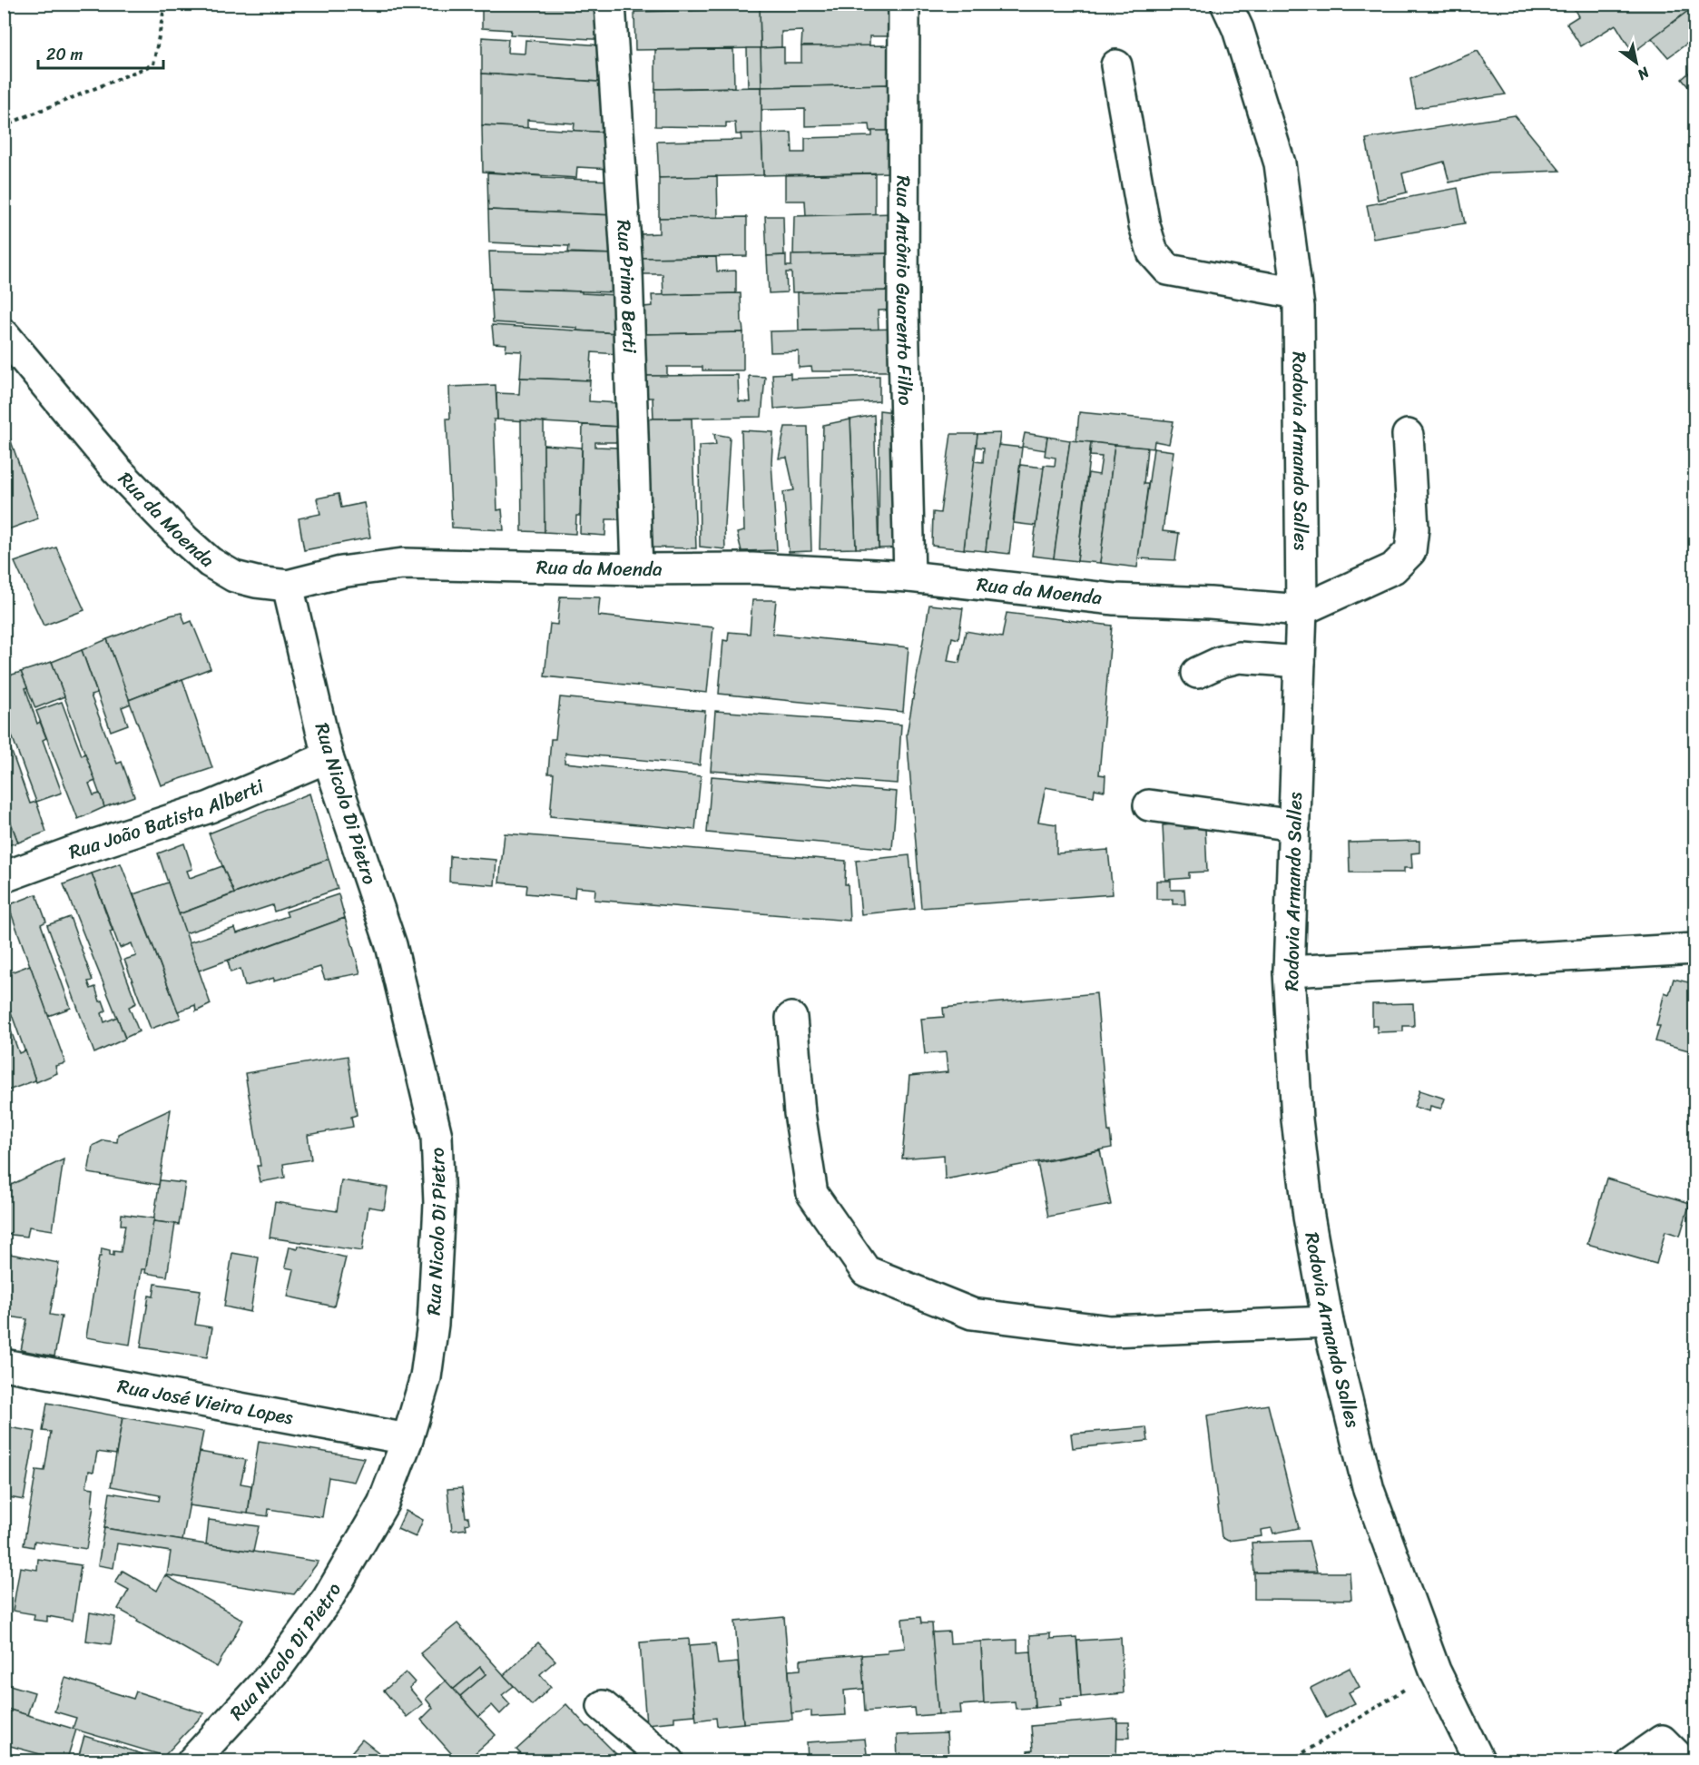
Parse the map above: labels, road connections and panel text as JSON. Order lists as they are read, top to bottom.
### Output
{
  "streets": {
    "street": [
      "Rua Primo Berti",
      "Rua Antônio Guarento Filho",
      "Rodovia Armando Salles",
      "Rua da Moenda",
      "Rua Nicolo Di Pietro",
      "Rua João Batista Alberti",
      "Rua José Vieira Lopes"
    ]
  },
  "crossings": [
    ["Rua Primo Berti", "Rua da Moenda"],
    ["Rua Antônio Guarento Filho", "Rua da Moenda"],
    ["Rodovia Armando Salles", "Rua da Moenda"],
    ["Rua da Moenda", "Rua Nicolo Di Pietro"],
    ["Rua Nicolo Di Pietro", "Rua João Batista Alberti"],
    ["Rua Nicolo Di Pietro", "Rua José Vieira Lopes"]
  ],
  "scale_bar": "20 m",
  "north": "bottom right"
}
